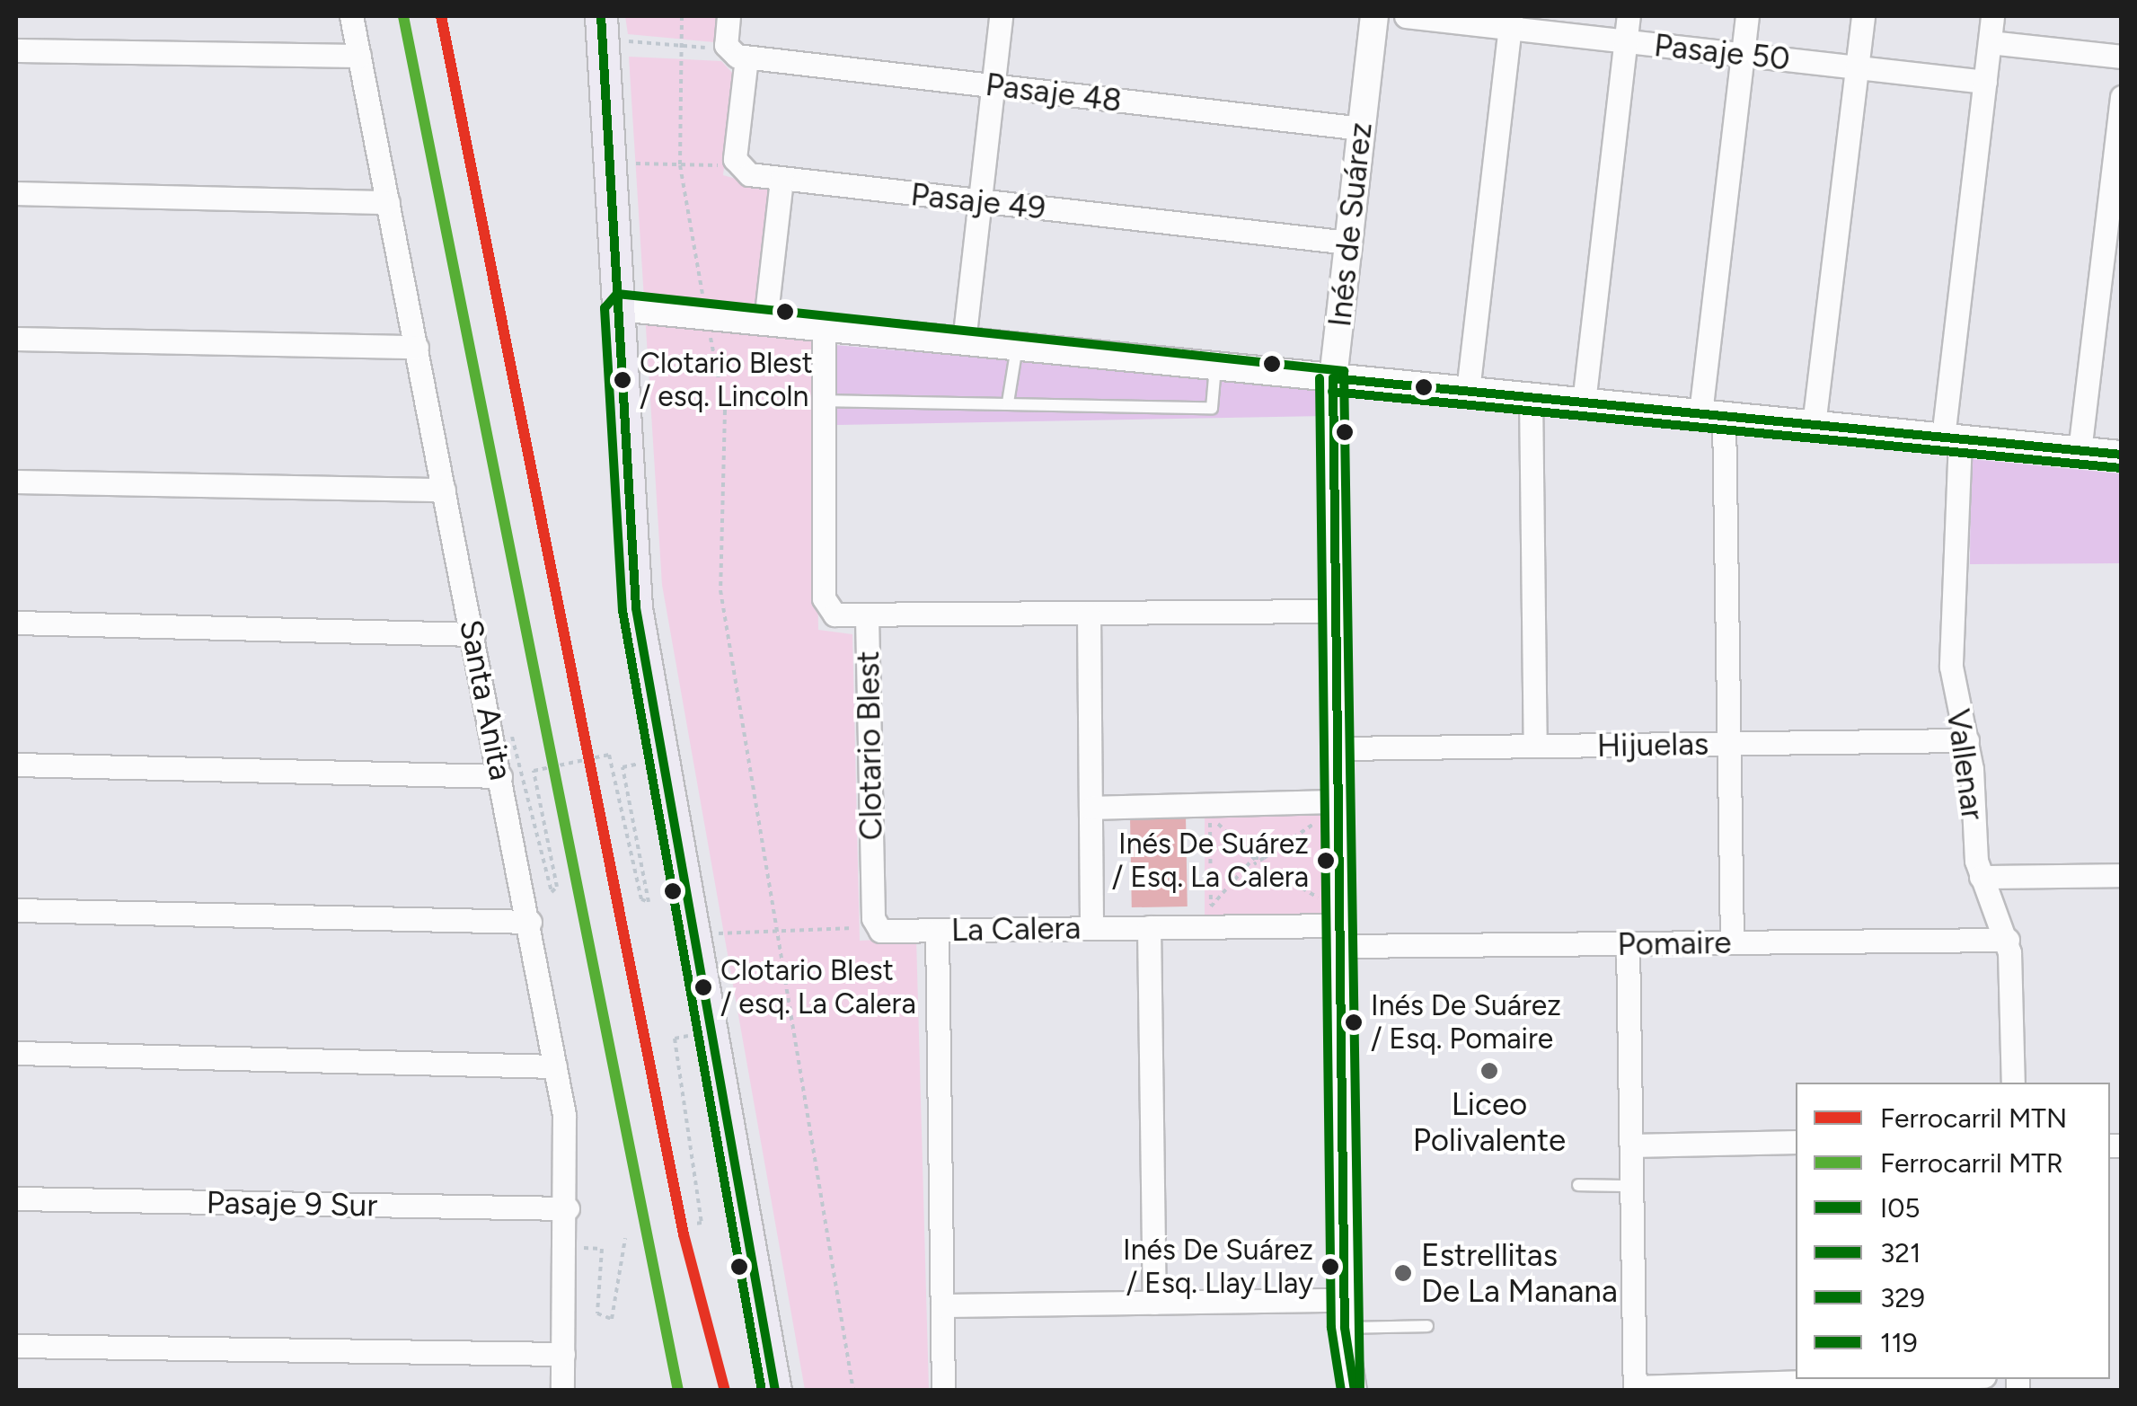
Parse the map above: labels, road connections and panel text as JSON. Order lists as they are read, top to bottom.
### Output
{
  "streets": {
    "street": [
      "Pasaje 50",
      "Pasaje 48",
      "Pasaje 49",
      "Inés de Suárez",
      "Santa Anita",
      "Hijuelas",
      "Clotario Blest",
      "Vallenar",
      "La Calera",
      "Pomaire",
      "Pasaje 9 Sur"
    ]
  },
  "crossings": [
    ["Pasaje 50", "Vallenar"],
    ["Pasaje 48", "Inés de Suárez"],
    ["Pasaje 49", "Inés de Suárez"],
    ["Inés de Suárez", "Hijuelas"],
    ["Inés de Suárez", "La Calera"],
    ["Inés de Suárez", "Pomaire"],
    ["Santa Anita", "Pasaje 9 Sur"],
    ["Hijuelas", "Vallenar"],
    ["Clotario Blest", "La Calera"],
    ["Vallenar", "Pomaire"],
    ["La Calera", "Pomaire"]
  ],
  "places": [
    "Clotario Blest / esq. Lincoln",
    "Inés De Suárez / Esq. La Calera",
    "Clotario Blest / esq. La Calera",
    "Inés De Suárez / Esq. Pomaire",
    "Liceo Polivalente",
    "Inés De Suárez / Esq. Llay Llay",
    "Estrellitas De La Manana"
  ],
  "lines": [
    "rail line MTN",
    "rail line MTR",
    "transit line 119",
    "transit line 329",
    "transit line I05",
    "transit line 321"
  ],
  "legend": [
    "Ferrocarril MTN",
    "Ferrocarril MTR",
    "I05",
    "321",
    "329",
    "119"
  ]
}
